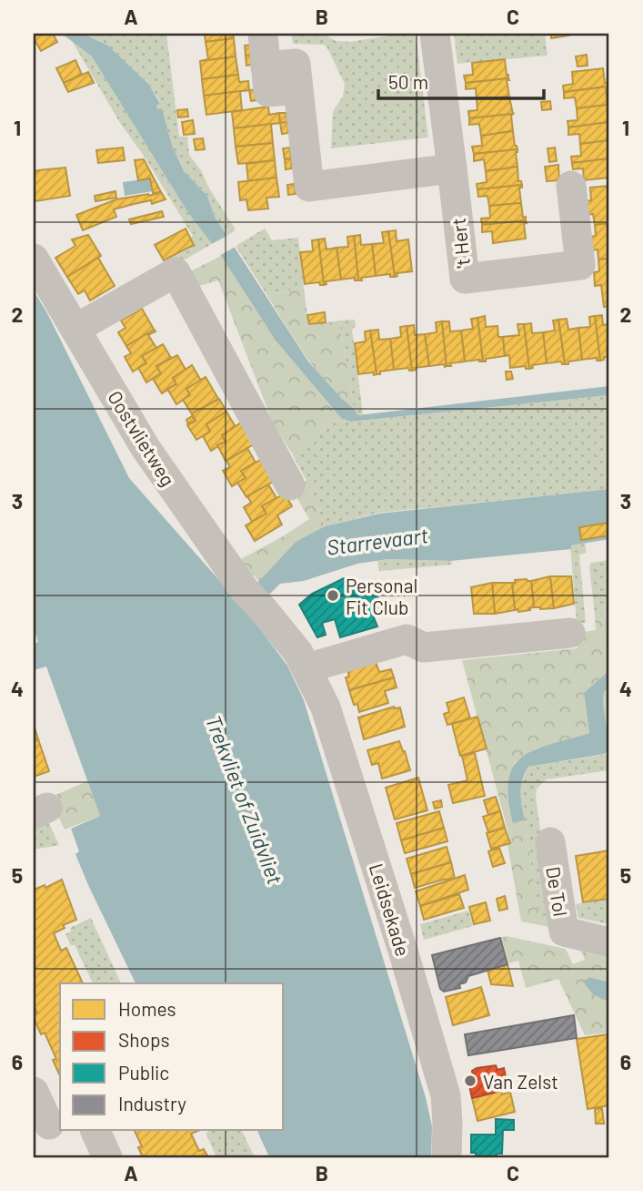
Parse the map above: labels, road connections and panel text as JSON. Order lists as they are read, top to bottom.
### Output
{
  "streets": {
    "street": [
      "'t Hert",
      "Oostvlietweg",
      "De Tol",
      "Leidsekade"
    ]
  },
  "crossings": [
    ["Oostvlietweg", "Leidsekade"]
  ],
  "water": ["Starrevaart", "Trekvliet of Zuidvliet"],
  "places": ["Personal Fit Club", "Van Zelst"],
  "legend": [
    "Homes",
    "Shops",
    "Public",
    "Industry"
  ],
  "scale_bar": "50 m",
  "grid": {
    "columns": ["A", "B", "C"],
    "rows": [
      "1",
      "2",
      "3",
      "4",
      "5",
      "6"
    ]
  }
}
